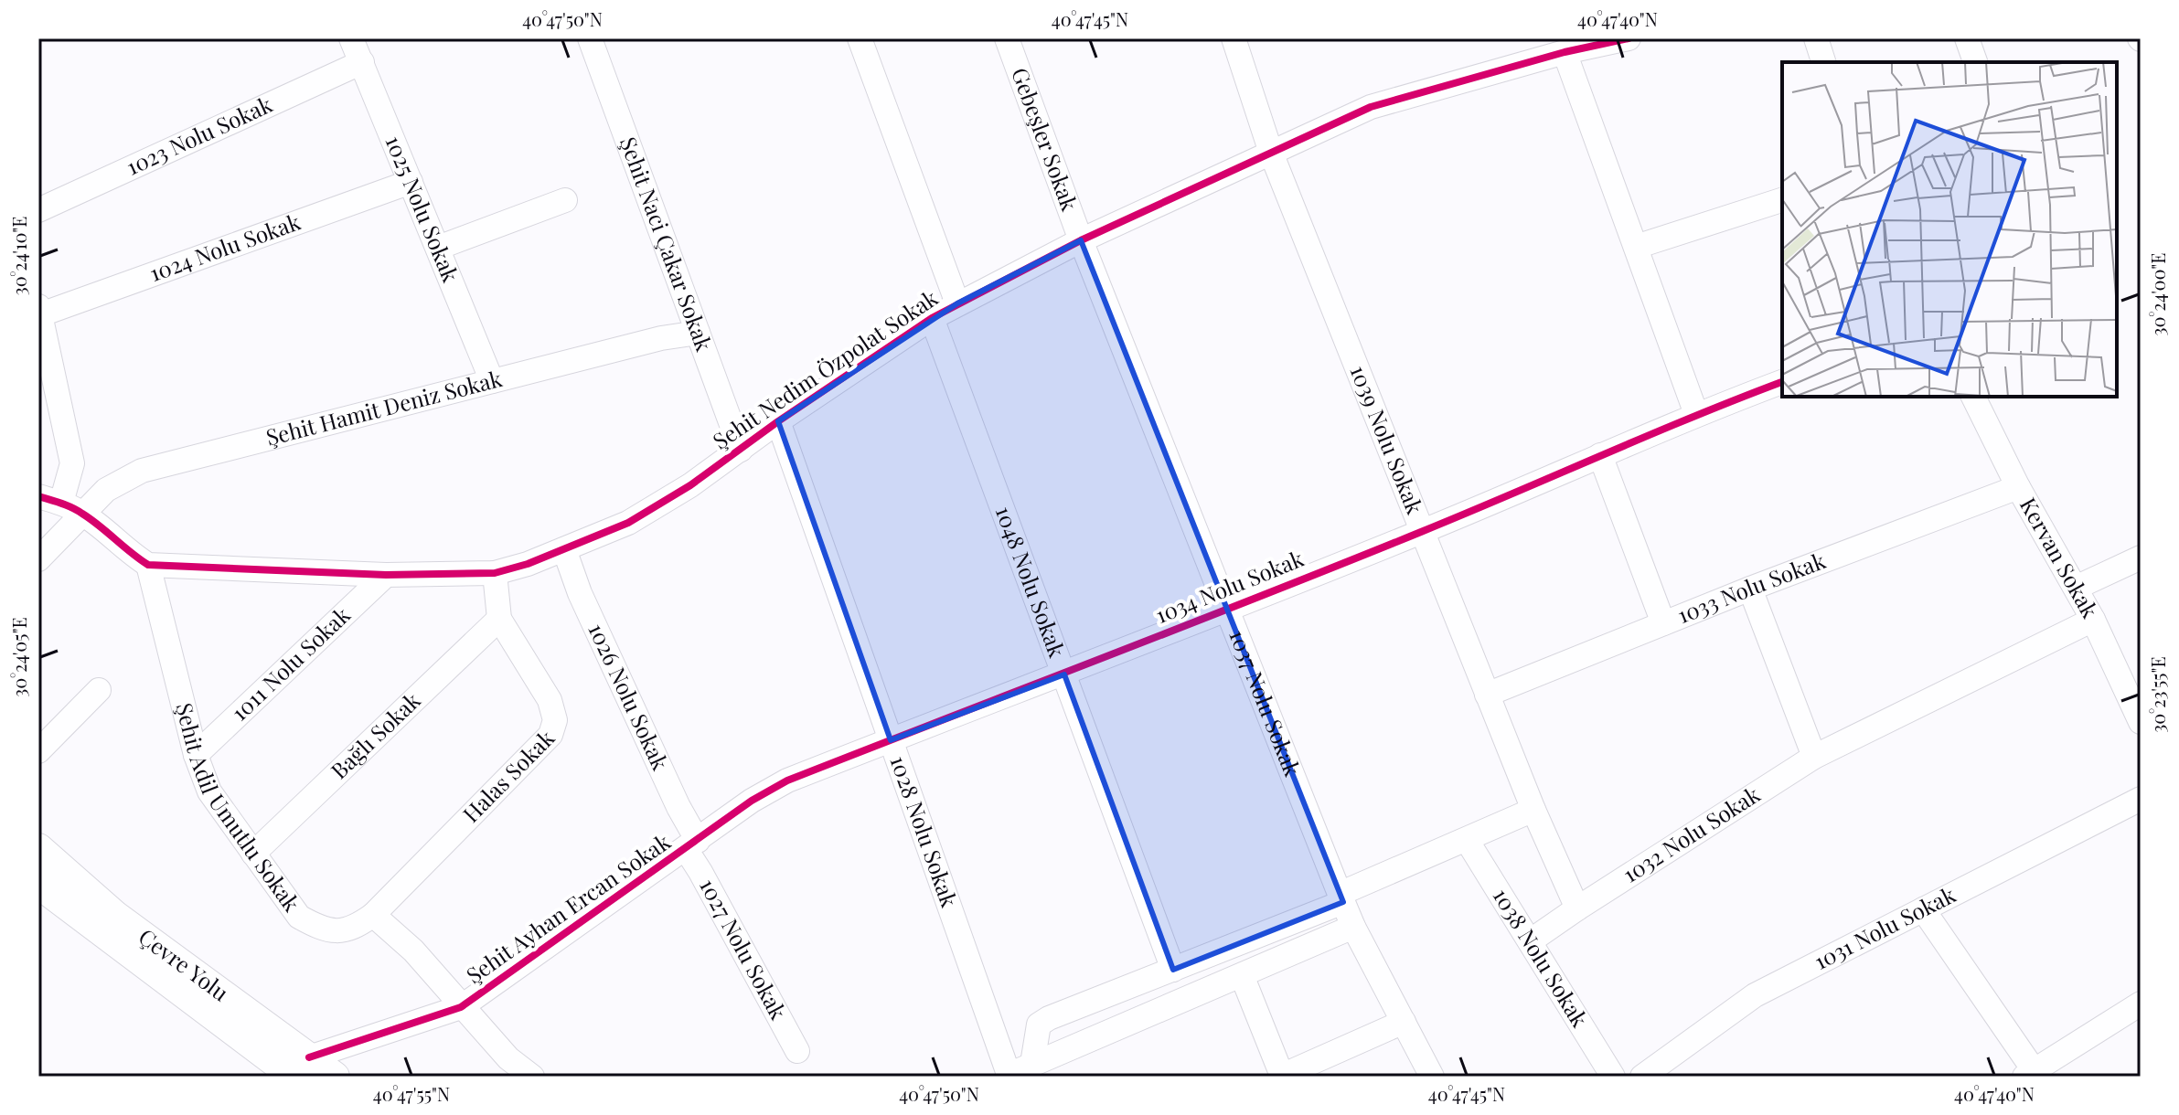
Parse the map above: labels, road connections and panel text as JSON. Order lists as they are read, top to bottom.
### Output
{
  "streets": {
    "main road": ["Çevre Yolu"],
    "street": [
      "1023 Nolu Sokak",
      "Gebeşler Sokak",
      "1025 Nolu Sokak",
      "Şehit Naci Çakar Sokak",
      "1024 Nolu Sokak",
      "Şehit Nedim Özpolat Sokak",
      "Şehit Hamit Deniz Sokak",
      "1039 Nolu Sokak",
      "Kervan Sokak",
      "1048 Nolu Sokak",
      "1034 Nolu Sokak",
      "1033 Nolu Sokak",
      "1011 Nolu Sokak",
      "1026 Nolu Sokak",
      "1037 Nolu Sokak",
      "Bağlı Sokak",
      "Halas Sokak",
      "Şehit Adil Umutlu Sokak",
      "1028 Nolu Sokak",
      "1032 Nolu Sokak",
      "Şehit Ayhan Ercan Sokak",
      "1031 Nolu Sokak",
      "1027 Nolu Sokak",
      "1038 Nolu Sokak"
    ]
  },
  "crossings": [
    ["1023 Nolu Sokak", "1025 Nolu Sokak"],
    ["Gebeşler Sokak", "Şehit Nedim Özpolat Sokak"],
    ["Gebeşler Sokak", "1037 Nolu Sokak"],
    ["1025 Nolu Sokak", "1024 Nolu Sokak"],
    ["1025 Nolu Sokak", "Şehit Hamit Deniz Sokak"],
    ["Şehit Naci Çakar Sokak", "Şehit Nedim Özpolat Sokak"],
    ["Şehit Naci Çakar Sokak", "Şehit Hamit Deniz Sokak"],
    ["Şehit Nedim Özpolat Sokak", "1039 Nolu Sokak"],
    ["Şehit Nedim Özpolat Sokak", "1048 Nolu Sokak"],
    ["Şehit Nedim Özpolat Sokak", "1011 Nolu Sokak"],
    ["Şehit Nedim Özpolat Sokak", "1026 Nolu Sokak"],
    ["Şehit Nedim Özpolat Sokak", "1037 Nolu Sokak"],
    ["Şehit Nedim Özpolat Sokak", "Halas Sokak"],
    ["Şehit Nedim Özpolat Sokak", "Şehit Adil Umutlu Sokak"],
    ["Şehit Nedim Özpolat Sokak", "1028 Nolu Sokak"],
    ["1039 Nolu Sokak", "1034 Nolu Sokak"],
    ["1039 Nolu Sokak", "1033 Nolu Sokak"],
    ["Kervan Sokak", "1033 Nolu Sokak"],
    ["Kervan Sokak", "1032 Nolu Sokak"],
    ["1048 Nolu Sokak", "1034 Nolu Sokak"],
    ["1034 Nolu Sokak", "1026 Nolu Sokak"],
    ["1034 Nolu Sokak", "1037 Nolu Sokak"],
    ["1034 Nolu Sokak", "1028 Nolu Sokak"],
    ["1034 Nolu Sokak", "Şehit Ayhan Ercan Sokak"],
    ["1034 Nolu Sokak", "1027 Nolu Sokak"],
    ["1011 Nolu Sokak", "Şehit Adil Umutlu Sokak"],
    ["1026 Nolu Sokak", "Şehit Ayhan Ercan Sokak"],
    ["1026 Nolu Sokak", "1027 Nolu Sokak"],
    ["Bağlı Sokak", "Halas Sokak"],
    ["Bağlı Sokak", "Şehit Adil Umutlu Sokak"],
    ["Halas Sokak", "Şehit Adil Umutlu Sokak"],
    ["1032 Nolu Sokak", "1038 Nolu Sokak"],
    ["Şehit Ayhan Ercan Sokak", "1027 Nolu Sokak"],
    ["Şehit Ayhan Ercan Sokak", "Çevre Yolu"]
  ],
  "coordinates": [
    "40°47'50\"N",
    "40°47'45\"N",
    "40°47'40\"N",
    "30°24'10\"E",
    "30°24'00\"E",
    "30°24'05\"E",
    "30°23'55\"E",
    "40°47'55\"N"
  ]
}
